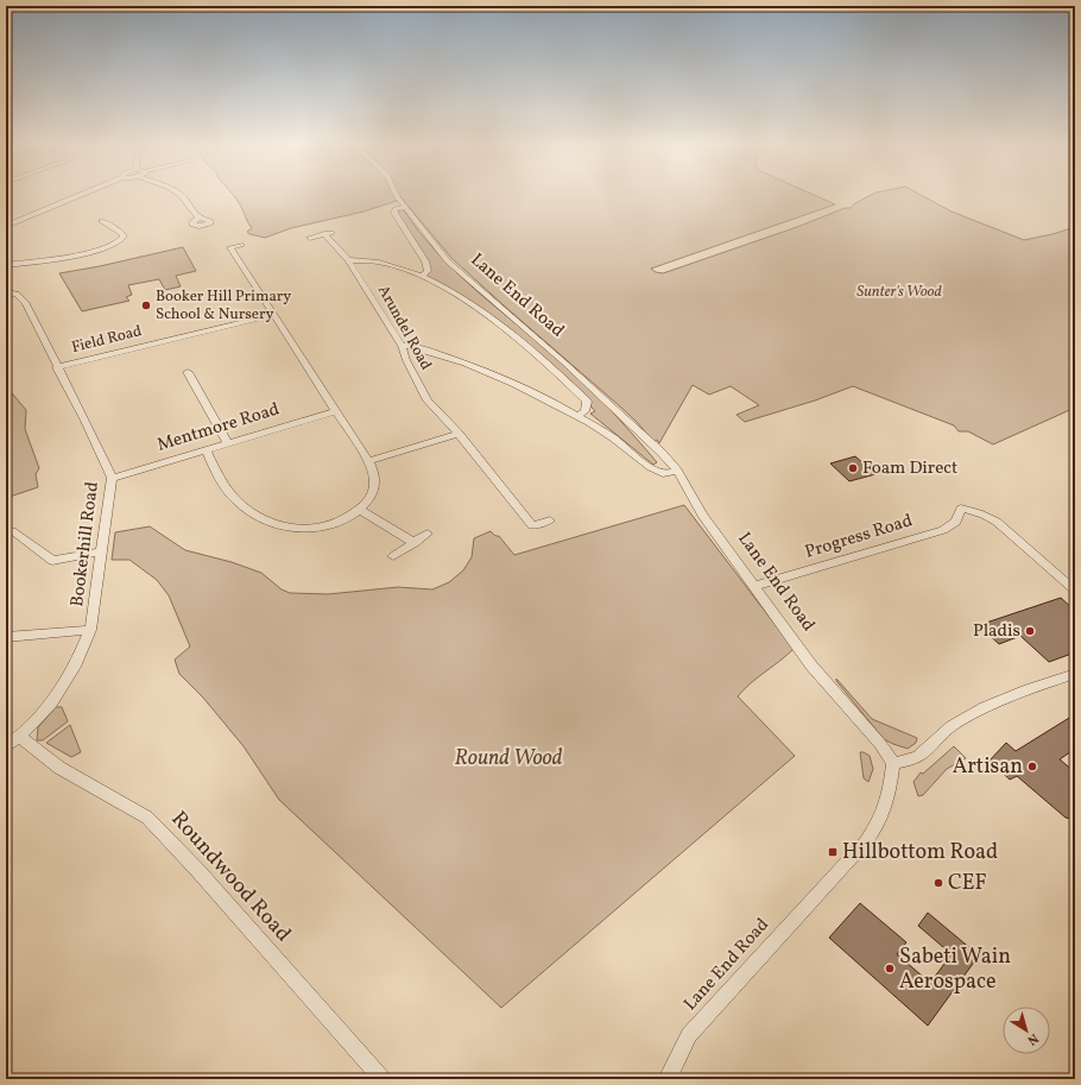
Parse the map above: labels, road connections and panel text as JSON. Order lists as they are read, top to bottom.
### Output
{
  "streets": {
    "street": [
      "Lane End Road",
      "Arundel Road",
      "Field Road",
      "Mentmore Road",
      "Progress Road",
      "Bookerhill Road",
      "Roundwood Road"
    ]
  },
  "crossings": [
    ["Lane End Road", "Progress Road"],
    ["Field Road", "Bookerhill Road"],
    ["Mentmore Road", "Bookerhill Road"],
    ["Bookerhill Road", "Roundwood Road"]
  ],
  "parks": ["Sunter's Wood", "Round Wood"],
  "places": {
    "other": [
      "Booker Hill Primary School & Nursery",
      "Foam Direct",
      "Pladis",
      "Artisan",
      "CEF",
      "Sabeti Wain Aerospace"
    ],
    "transit": ["Hillbottom Road"]
  },
  "north": "bottom right"
}
